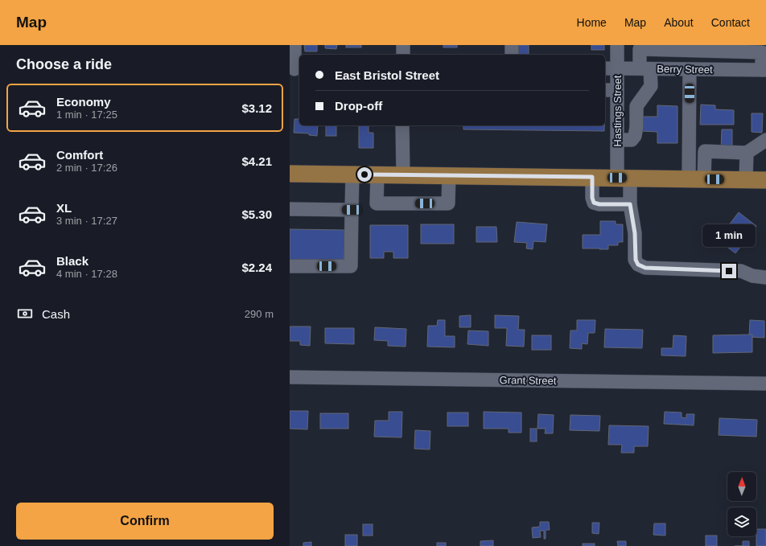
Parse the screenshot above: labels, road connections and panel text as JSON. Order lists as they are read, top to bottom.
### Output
{
  "streets": {
    "street": ["Berry Street", "Hastings Street", "Grant Street"]
  },
  "crossings": [
    ["Berry Street", "Hastings Street"]
  ],
  "north": "top",
  "page": {
    "header": "Map",
    "nav": [
      "Home",
      "Map",
      "About",
      "Contact"
    ],
    "heading": "Choose a ride",
    "banner": ["East Bristol Street", "Drop-off"],
    "list": [
      {
        "name": "Economy",
        "note": "1 min · 17:25",
        "value": "$3.12"
      },
      {
        "name": "Comfort",
        "note": "2 min · 17:26",
        "value": "$4.21"
      },
      {
        "name": "XL",
        "note": "3 min · 17:27",
        "value": "$5.30"
      },
      {
        "name": "Black",
        "note": "4 min · 17:28",
        "value": "$2.24"
      }
    ],
    "bubble": "1 min",
    "pay": ["Cash", "290 m"],
    "buttons": "Confirm"
  }
}
